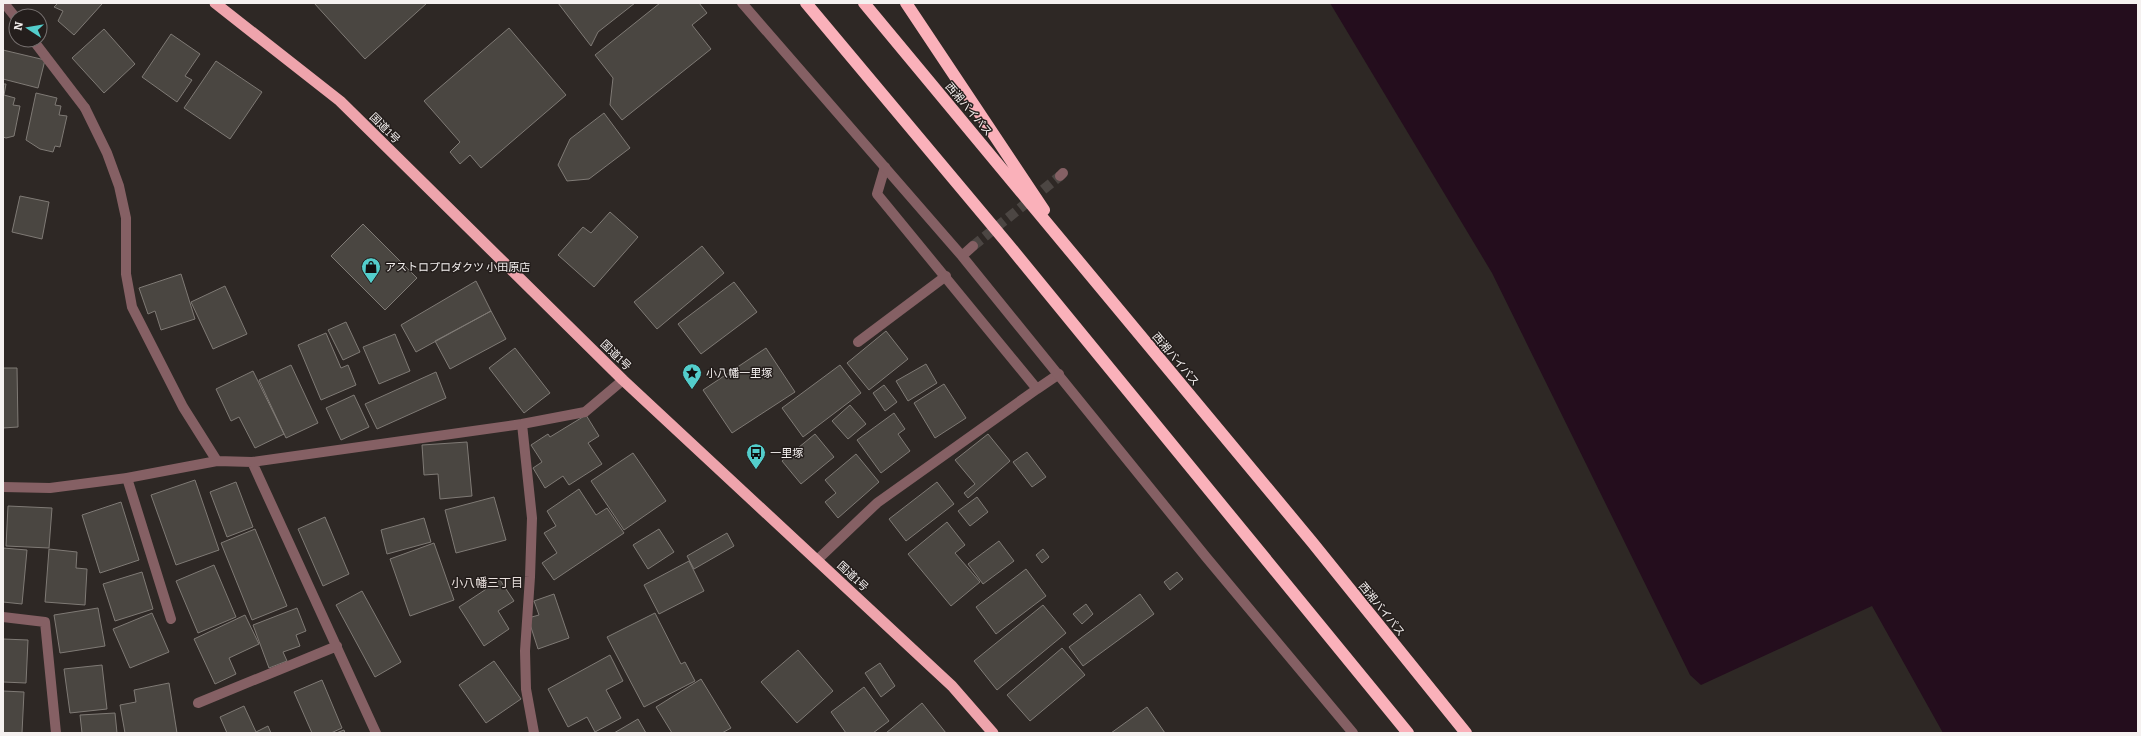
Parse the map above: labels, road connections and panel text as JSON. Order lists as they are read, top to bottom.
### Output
{
  "streets": {
    "highway": ["西湘バイパス", "国道1号"]
  },
  "districts": ["小八幡三丁目"],
  "places": {
    "shop": ["アストロプロダクツ 小田原店"],
    "place": ["小八幡一里塚"],
    "bus stop": ["一里塚"]
  },
  "north": "left"
}
